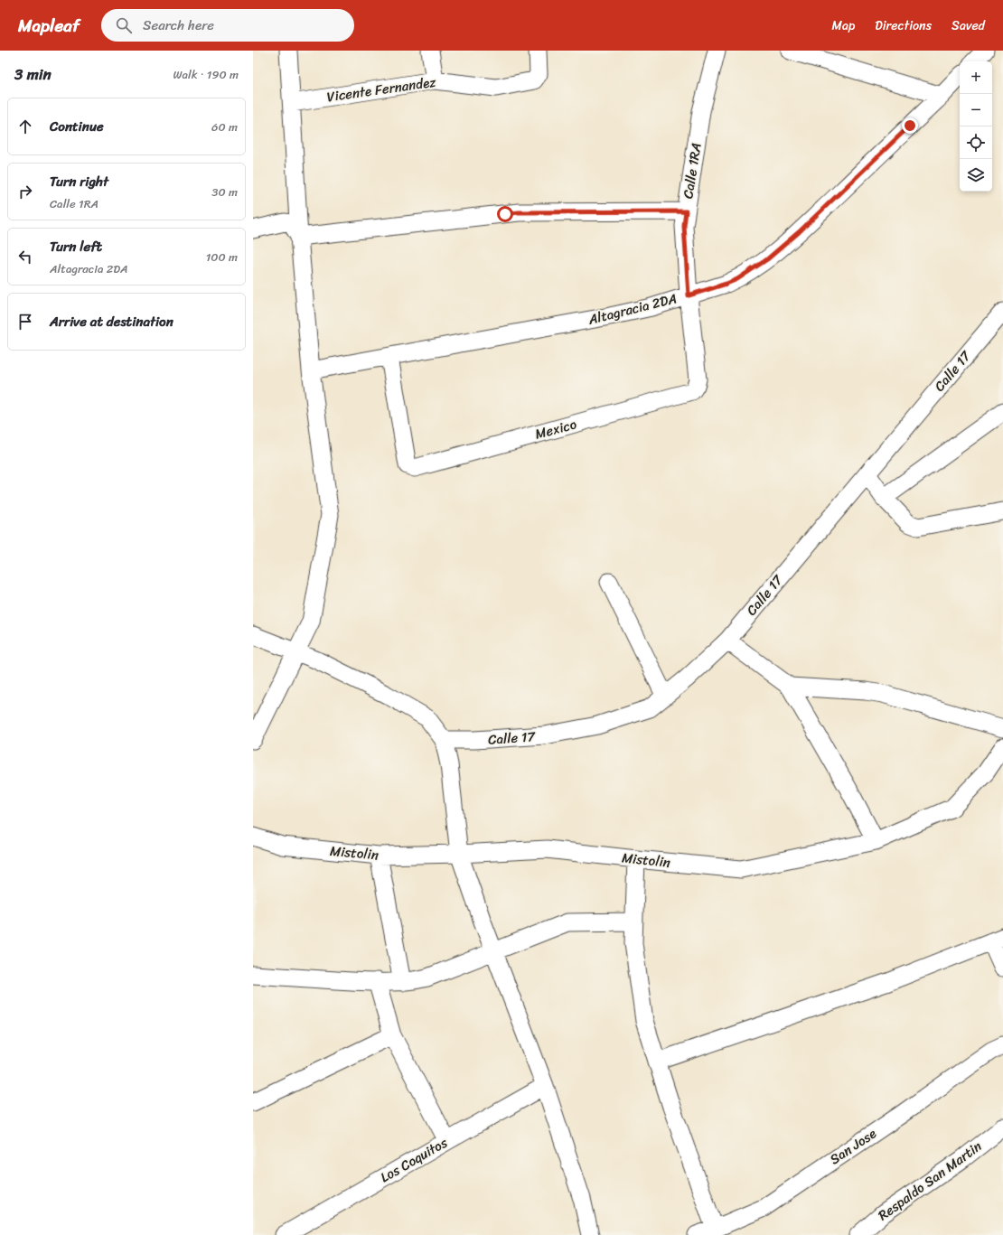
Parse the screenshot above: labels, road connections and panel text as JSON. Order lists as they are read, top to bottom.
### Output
{
  "streets": {
    "street": [
      "Vicente Fernandez",
      "Calle 1RA",
      "Altagracia 2DA",
      "Calle 17",
      "Mexico",
      "Mistolin",
      "San Jose",
      "Los Coquitos",
      "Respaldo San Martin"
    ]
  },
  "crossings": [
    ["Calle 1RA", "Altagracia 2DA"],
    ["Calle 1RA", "Mexico"],
    ["Altagracia 2DA", "Mexico"]
  ],
  "page": {
    "header": "Mapleaf",
    "search": "Search here",
    "nav": ["Map", "Directions", "Saved"],
    "heading": ["3 min", "Walk · 190 m"],
    "map_buttons": ["+", "−"],
    "list": [
      ["Continue", "60 m"],
      ["Turn right", "Calle 1RA", "30 m"],
      ["Turn left", "Altagracia 2DA", "100 m"],
      "Arrive at destination"
    ]
  }
}
